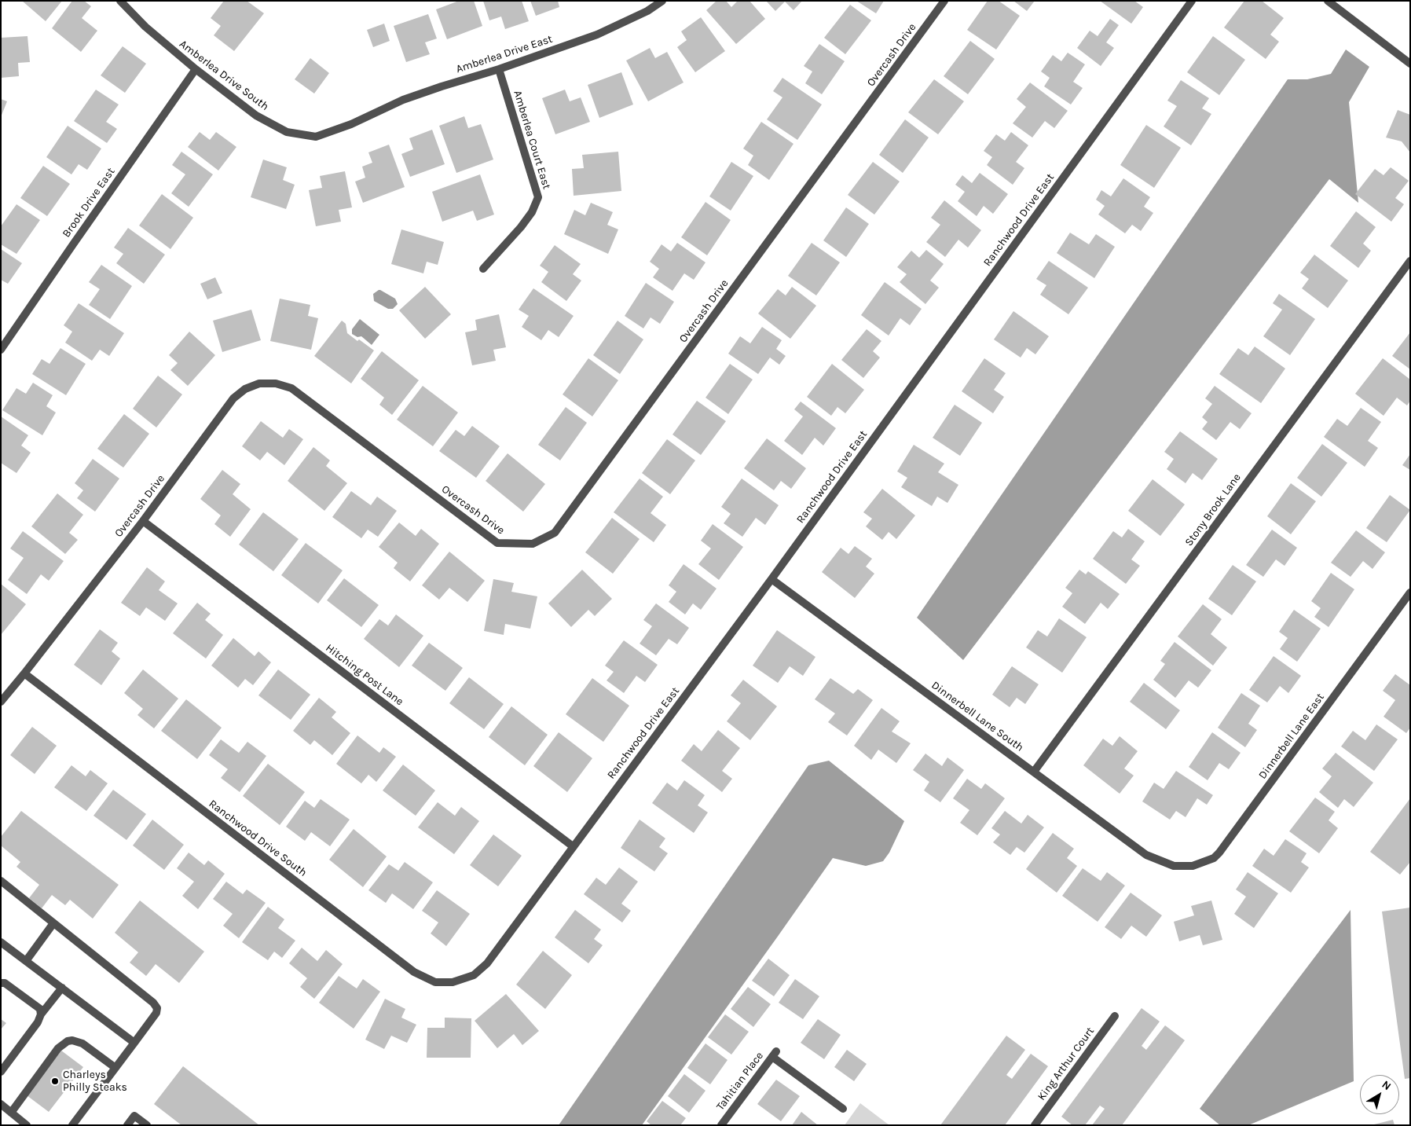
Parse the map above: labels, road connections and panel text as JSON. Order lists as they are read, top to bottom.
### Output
{
  "streets": {
    "street": [
      "Amberlea Drive East",
      "Overcash Drive",
      "Amberlea Drive South",
      "Amberlea Court East",
      "Brook Drive East",
      "Ranchwood Drive East",
      "Stony Brook Lane",
      "Hitching Post Lane",
      "Dinnerbell Lane South",
      "Dinnerbell Lane East",
      "Ranchwood Drive South",
      "King Arthur Court",
      "Tahitian Place"
    ]
  },
  "crossings": [
    ["Amberlea Drive East", "Amberlea Drive South"],
    ["Amberlea Drive East", "Amberlea Court East"],
    ["Overcash Drive", "Hitching Post Lane"],
    ["Overcash Drive", "Ranchwood Drive South"],
    ["Amberlea Drive South", "Brook Drive East"],
    ["Ranchwood Drive East", "Hitching Post Lane"],
    ["Ranchwood Drive East", "Dinnerbell Lane South"],
    ["Ranchwood Drive East", "Ranchwood Drive South"],
    ["Stony Brook Lane", "Dinnerbell Lane South"],
    ["Dinnerbell Lane South", "Dinnerbell Lane East"]
  ],
  "places": ["Charleys Philly Steaks"],
  "north": "top right"
}
